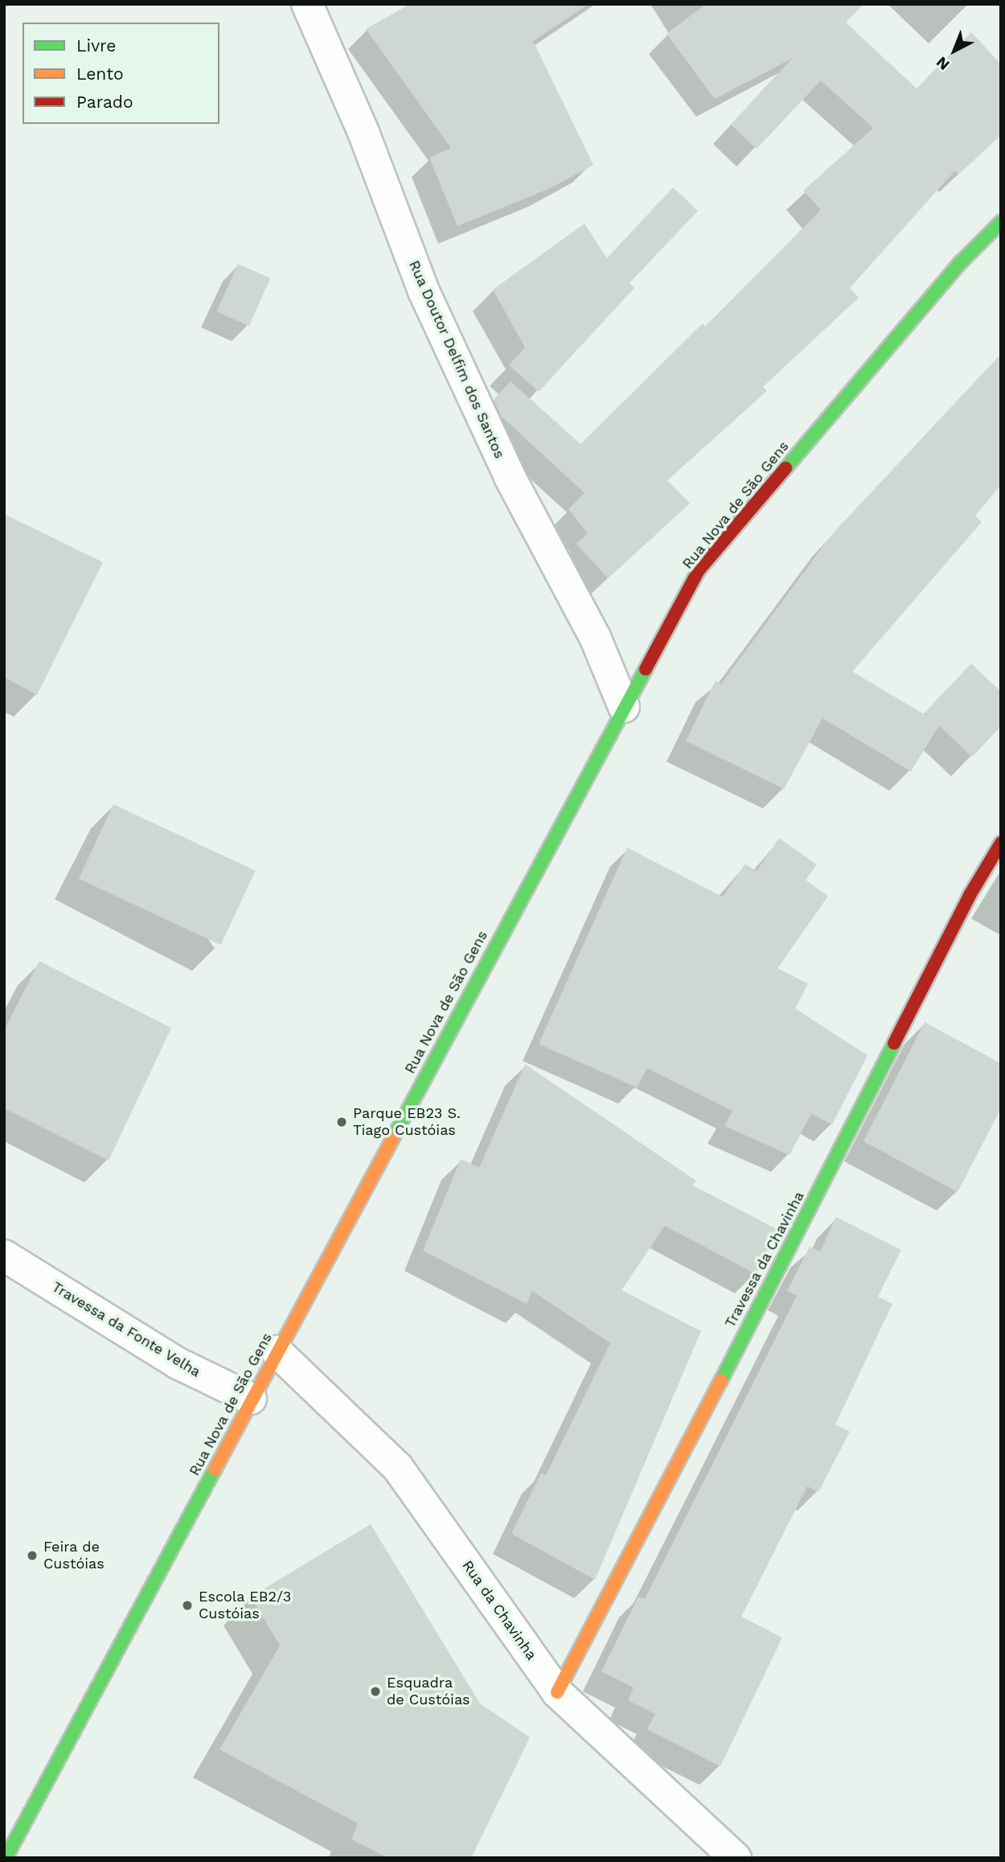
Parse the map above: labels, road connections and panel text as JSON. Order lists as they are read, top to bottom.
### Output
{
  "streets": {
    "street": [
      "Rua Doutor Delfim dos Santos",
      "Rua Nova de São Gens",
      "Travessa da Chavinha",
      "Travessa da Fonte Velha",
      "Rua da Chavinha"
    ]
  },
  "crossings": [
    ["Rua Doutor Delfim dos Santos", "Rua Nova de São Gens"],
    ["Rua Nova de São Gens", "Travessa da Fonte Velha"],
    ["Rua Nova de São Gens", "Rua da Chavinha"],
    ["Travessa da Chavinha", "Rua da Chavinha"]
  ],
  "places": [
    "Parque EB23 S. Tiago Custóias",
    "Feira de Custóias",
    "Escola EB2/3 Custóias",
    "Esquadra de Custóias"
  ],
  "legend": ["Livre", "Lento", "Parado"],
  "north": "bottom left"
}
